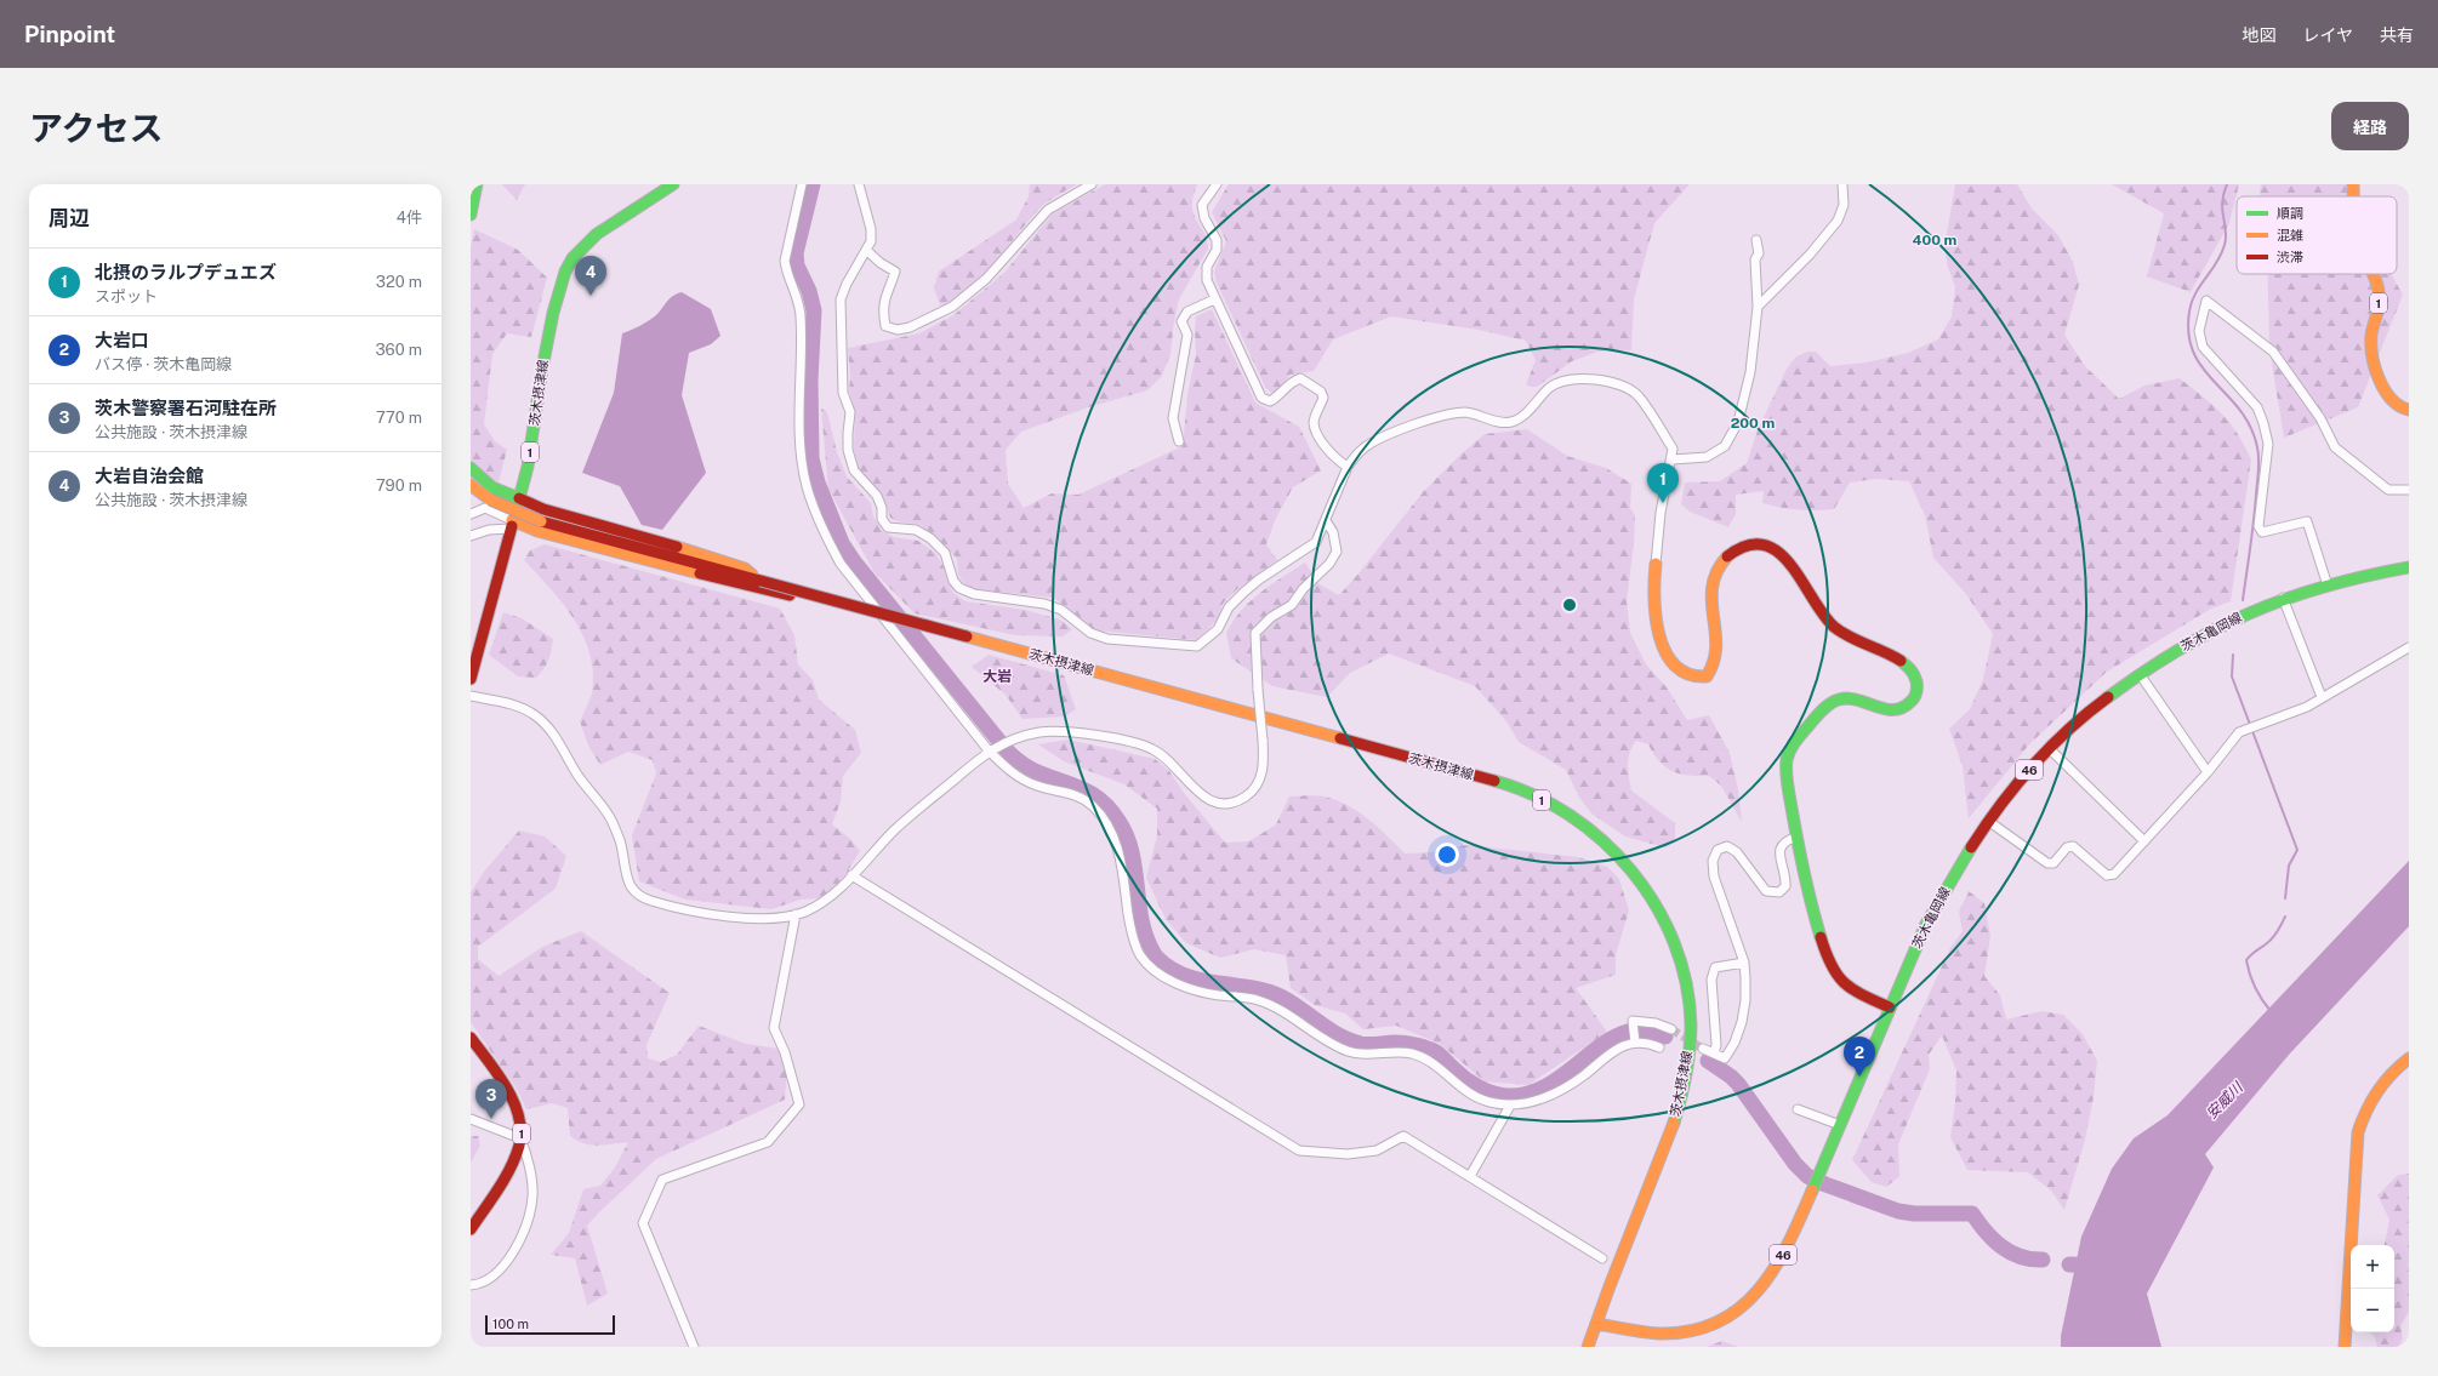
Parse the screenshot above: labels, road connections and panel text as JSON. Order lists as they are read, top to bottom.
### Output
{
  "streets": {
    "main road": [
      "1",
      "茨木摂津線",
      "茨木亀岡線",
      "46"
    ]
  },
  "crossings": [
    ["茨木摂津線", "茨木亀岡線"]
  ],
  "districts": ["大岩"],
  "water": ["安威川"],
  "legend": ["順調", "混雑", "渋滞"],
  "scale_bar": "100 m",
  "page": {
    "header": "Pinpoint",
    "nav": ["地図", "レイヤ", "共有"],
    "title": "アクセス",
    "buttons": "経路",
    "heading": ["周辺", "4件"],
    "list": [
      {
        "mark": "1",
        "name": "北摂のラルプデュエズ",
        "note": "スポット",
        "value": "320 m"
      },
      {
        "mark": "2",
        "name": "大岩口",
        "note": "バス停 · 茨木亀岡線",
        "value": "360 m"
      },
      {
        "mark": "3",
        "name": "茨木警察署石河駐在所",
        "note": "公共施設 · 茨木摂津線",
        "value": "770 m"
      },
      {
        "mark": "4",
        "name": "大岩自治会館",
        "note": "公共施設 · 茨木摂津線",
        "value": "790 m"
      }
    ],
    "pins": [
      "4",
      "1",
      "2",
      "3"
    ],
    "map_buttons": ["+", "−"],
    "scale": "100 m"
  },
  "rings": ["400 m", "200 m"]
}
